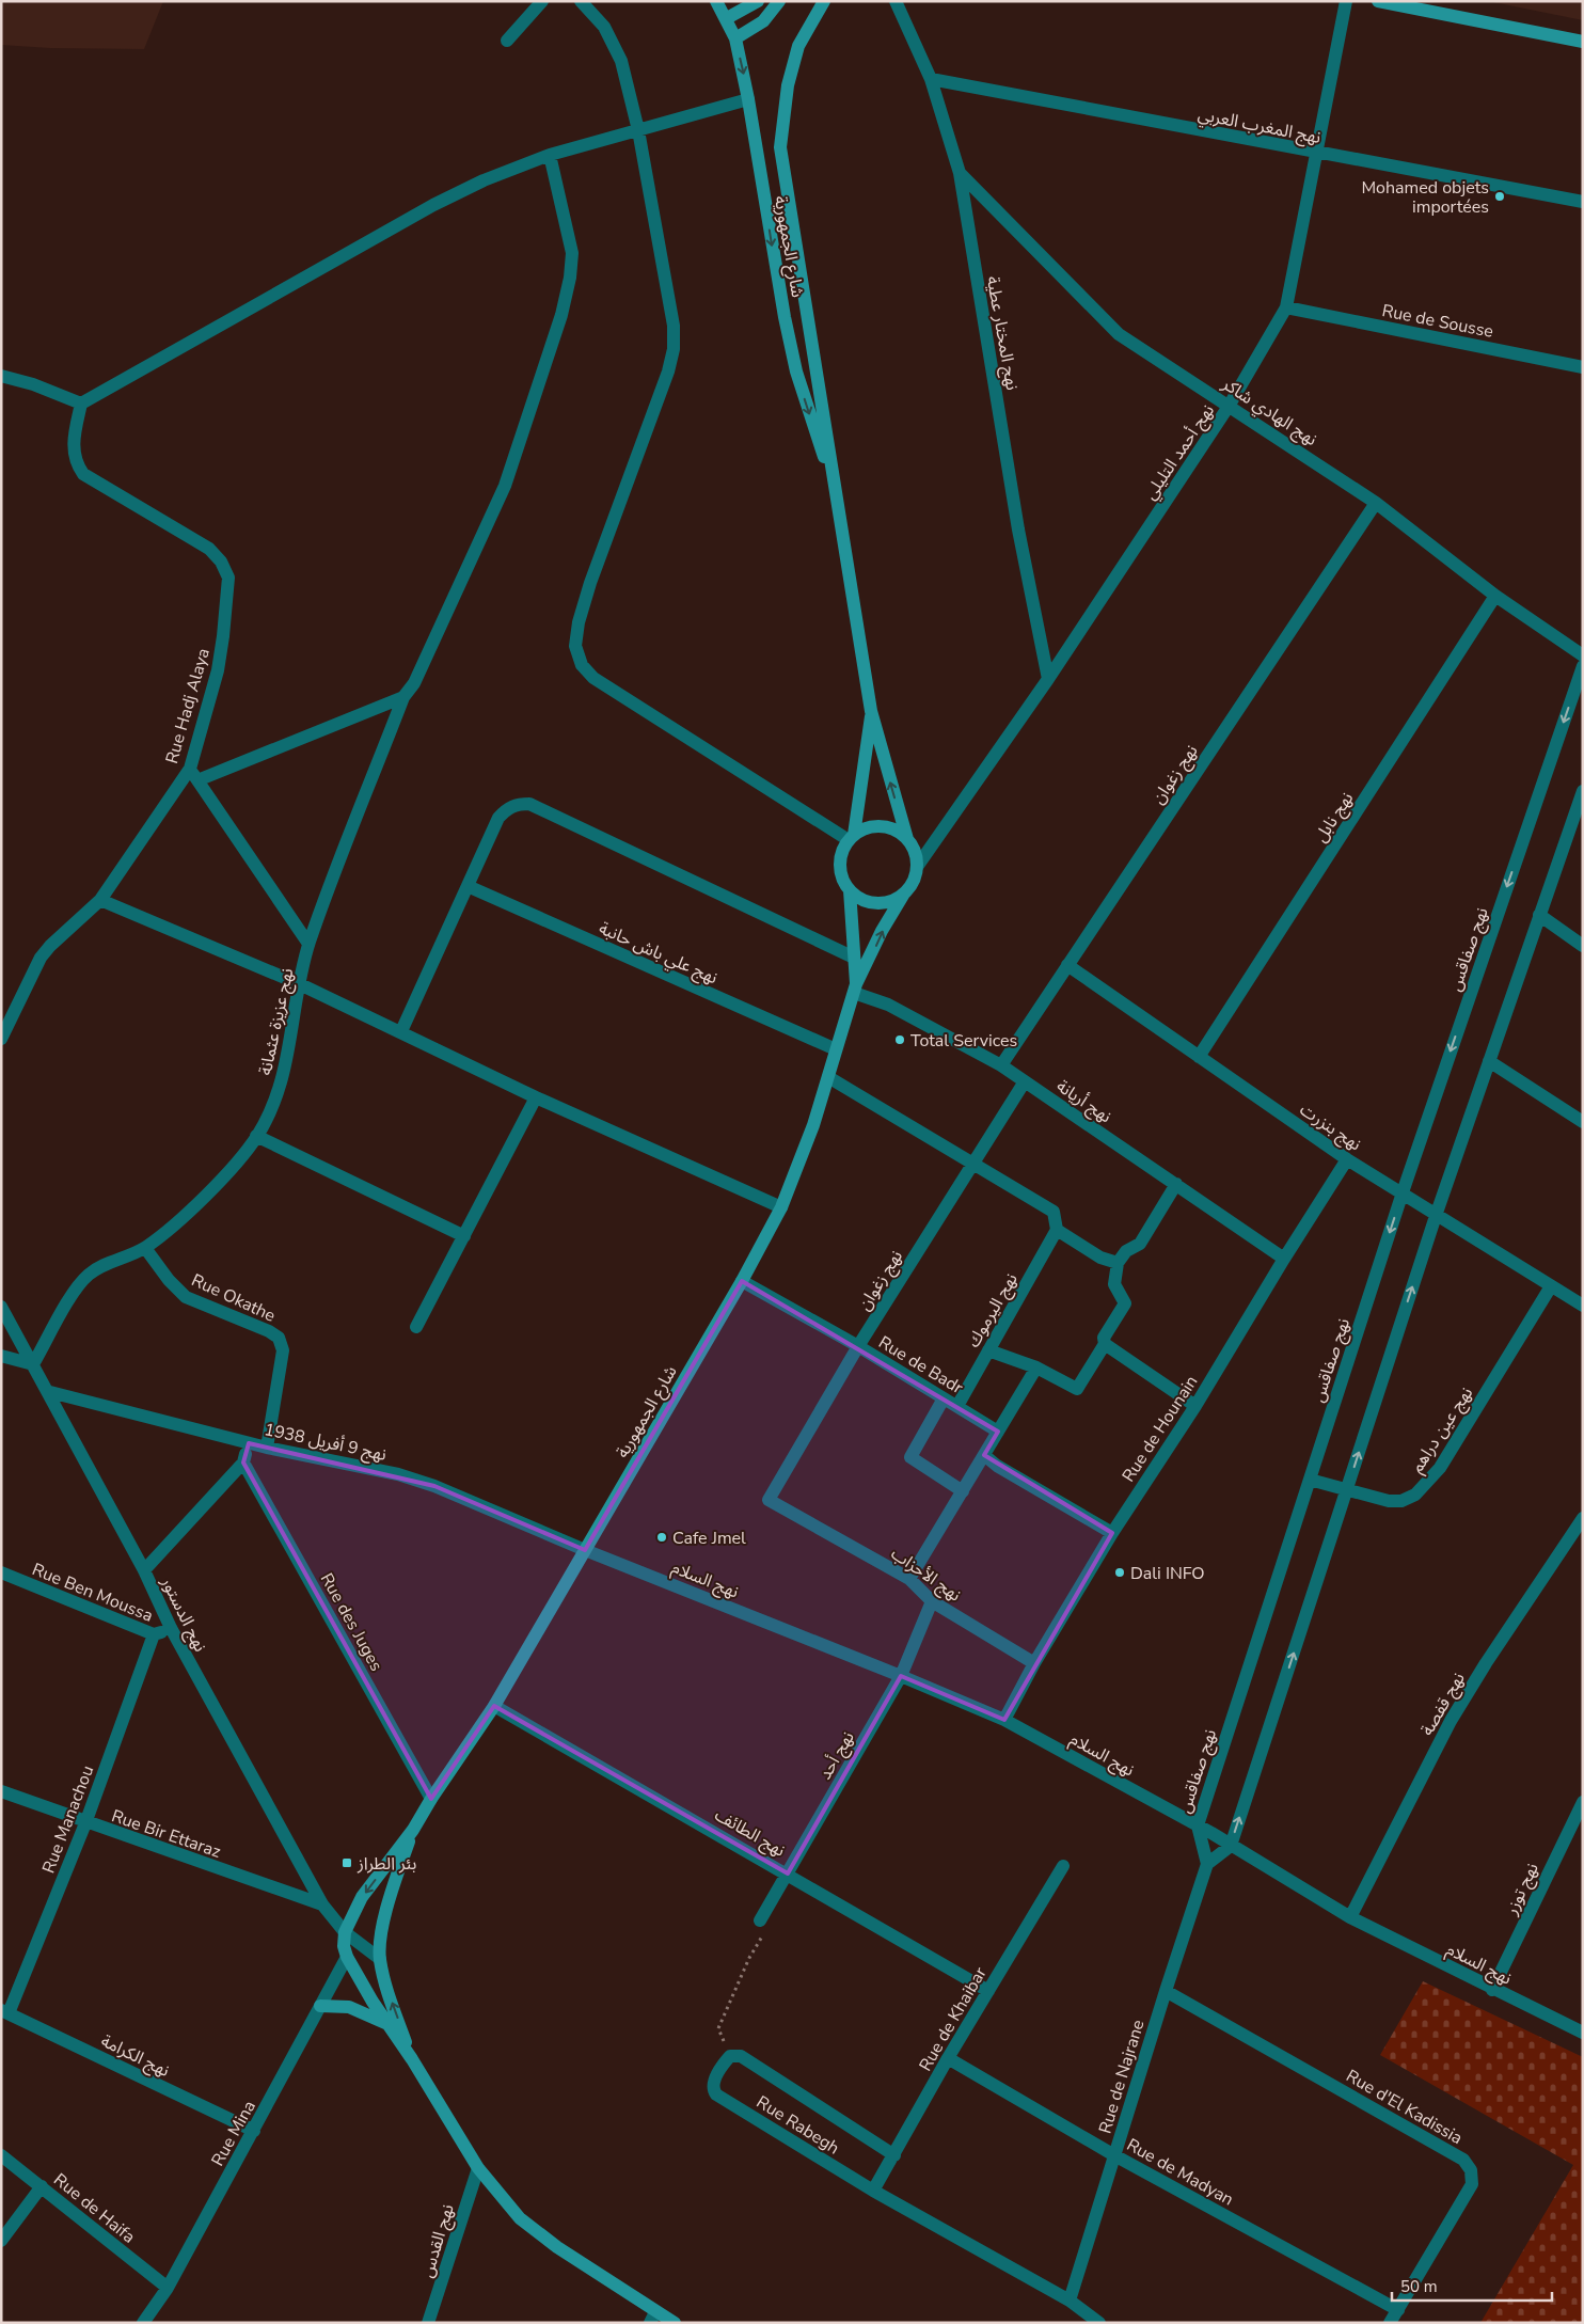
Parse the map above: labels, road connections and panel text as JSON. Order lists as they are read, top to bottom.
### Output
{
  "streets": {
    "main road": ["شارع الجمهورية"],
    "street": [
      "نهج المغرب العربي",
      "Rue de Sousse",
      "نهج المختار عطية",
      "نهج الهادي شاكر",
      "نهج أحمد التليلي",
      "Rue Hadj Alaya",
      "نهج زغوان",
      "نهج نابل",
      "نهج صفاقس",
      "نهج علي باش حانبة",
      "نهج عزيزة عثمانة",
      "نهج أريانة",
      "نهج بنزرت",
      "Rue Okathe",
      "نهج اليرموك",
      "Rue de Badr",
      "Rue de Hounain",
      "نهج عين دراهم",
      "نهج 9 أفريل 1938",
      "نهج الأحزاب",
      "نهج السلام",
      "Rue Ben Moussa",
      "نهج الدستور",
      "Rue des Juges",
      "نهج قفصة",
      "نهج أحد",
      "Rue Manachou",
      "نهج الطائف",
      "Rue Bir Ettaraz",
      "نهج توزر",
      "Rue de Khaibar",
      "نهج الكرامة",
      "Rue de Najrane",
      "Rue d'El Kadissia",
      "Rue Rabegh",
      "Rue Mina",
      "Rue de Madyan",
      "Rue de Haifa",
      "نهج القدس"
    ]
  },
  "crossings": [
    ["نهج المغرب العربي", "نهج المختار عطية"],
    ["نهج المغرب العربي", "نهج أحمد التليلي"],
    ["شارع الجمهورية", "نهج علي باش حانبة"],
    ["شارع الجمهورية", "نهج أريانة"],
    ["شارع الجمهورية", "Rue de Badr"],
    ["شارع الجمهورية", "نهج 9 أفريل 1938"],
    ["شارع الجمهورية", "نهج السلام"],
    ["شارع الجمهورية", "Rue des Juges"],
    ["شارع الجمهورية", "نهج الطائف"],
    ["Rue de Sousse", "نهج أحمد التليلي"],
    ["نهج المختار عطية", "نهج الهادي شاكر"],
    ["نهج المختار عطية", "نهج أحمد التليلي"],
    ["نهج الهادي شاكر", "نهج أحمد التليلي"],
    ["نهج الهادي شاكر", "نهج زغوان"],
    ["نهج الهادي شاكر", "نهج نابل"],
    ["نهج زغوان", "نهج أريانة"],
    ["نهج زغوان", "نهج بنزرت"],
    ["نهج زغوان", "Rue de Badr"],
    ["نهج زغوان", "نهج الأحزاب"],
    ["نهج نابل", "نهج بنزرت"],
    ["نهج صفاقس", "نهج بنزرت"],
    ["نهج صفاقس", "نهج عين دراهم"],
    ["نهج صفاقس", "نهج السلام"],
    ["نهج صفاقس", "Rue de Najrane"],
    ["نهج عزيزة عثمانة", "Rue Okathe"],
    ["نهج عزيزة عثمانة", "نهج الدستور"],
    ["نهج أريانة", "Rue de Hounain"],
    ["نهج بنزرت", "Rue de Hounain"],
    ["نهج بنزرت", "نهج عين دراهم"],
    ["Rue Okathe", "نهج 9 أفريل 1938"],
    ["نهج اليرموك", "Rue de Badr"],
    ["Rue de Hounain", "نهج الأحزاب"],
    ["Rue de Hounain", "نهج السلام"],
    ["نهج 9 أفريل 1938", "نهج السلام"],
    ["نهج 9 أفريل 1938", "نهج الدستور"],
    ["نهج الأحزاب", "نهج أحد"],
    ["نهج السلام", "نهج قفصة"],
    ["نهج السلام", "نهج أحد"],
    ["نهج السلام", "نهج توزر"],
    ["Rue Ben Moussa", "نهج الدستور"],
    ["Rue Ben Moussa", "Rue Manachou"],
    ["نهج الدستور", "Rue Bir Ettaraz"],
    ["نهج أحد", "نهج الطائف"],
    ["Rue Manachou", "Rue Bir Ettaraz"],
    ["Rue Manachou", "نهج الكرامة"],
    ["نهج الطائف", "Rue de Khaibar"],
    ["Rue de Khaibar", "Rue Rabegh"],
    ["Rue de Khaibar", "Rue de Madyan"],
    ["نهج الكرامة", "Rue Mina"],
    ["Rue de Najrane", "Rue d'El Kadissia"],
    ["Rue de Najrane", "Rue Rabegh"],
    ["Rue de Najrane", "Rue de Madyan"],
    ["Rue d'El Kadissia", "Rue de Madyan"],
    ["Rue Mina", "Rue de Haifa"]
  ],
  "places": {
    "other": [
      "Mohamed objets importées",
      "Total Services",
      "Cafe Jmel",
      "Dali INFO"
    ],
    "transit": ["بئر الطراز"]
  },
  "scale_bar": "50 m"
}
